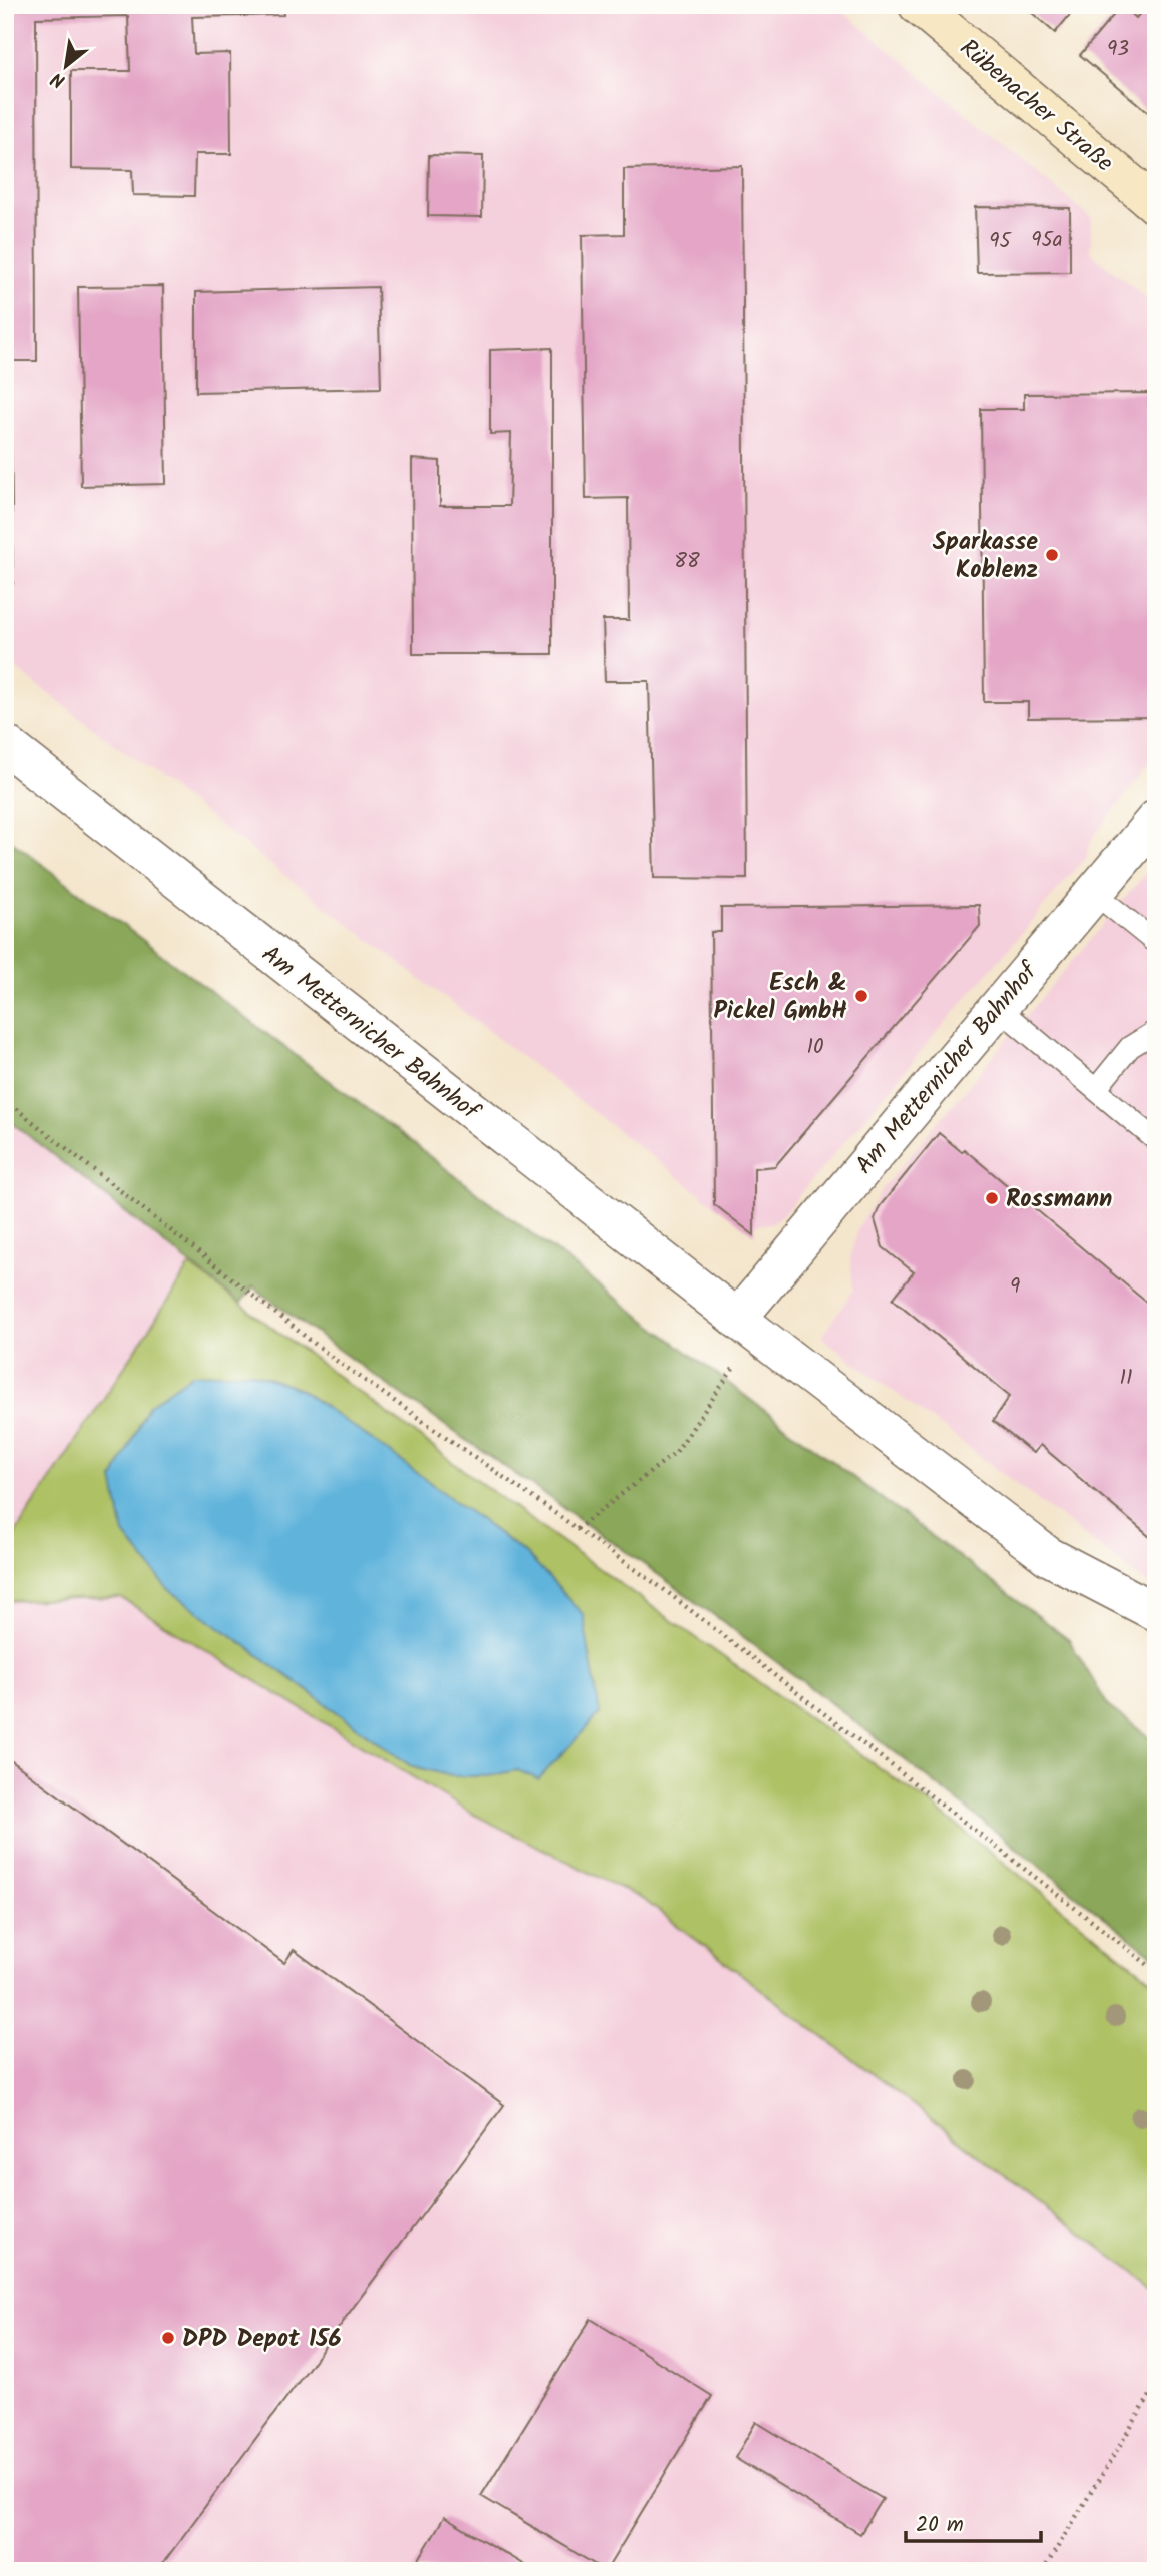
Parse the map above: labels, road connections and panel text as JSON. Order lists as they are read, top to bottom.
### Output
{
  "streets": {
    "main road": ["Rübenacher Straße"],
    "street": ["Am Metternicher Bahnhof"]
  },
  "places": [
    "Sparkasse Koblenz",
    "Esch & Pickel GmbH",
    "Rossmann",
    "DPD Depot 156"
  ],
  "house_numbers": [
    "93",
    "95a",
    "95",
    "88",
    "10",
    "9",
    "11"
  ],
  "scale_bar": "20 m",
  "north": "bottom left"
}
